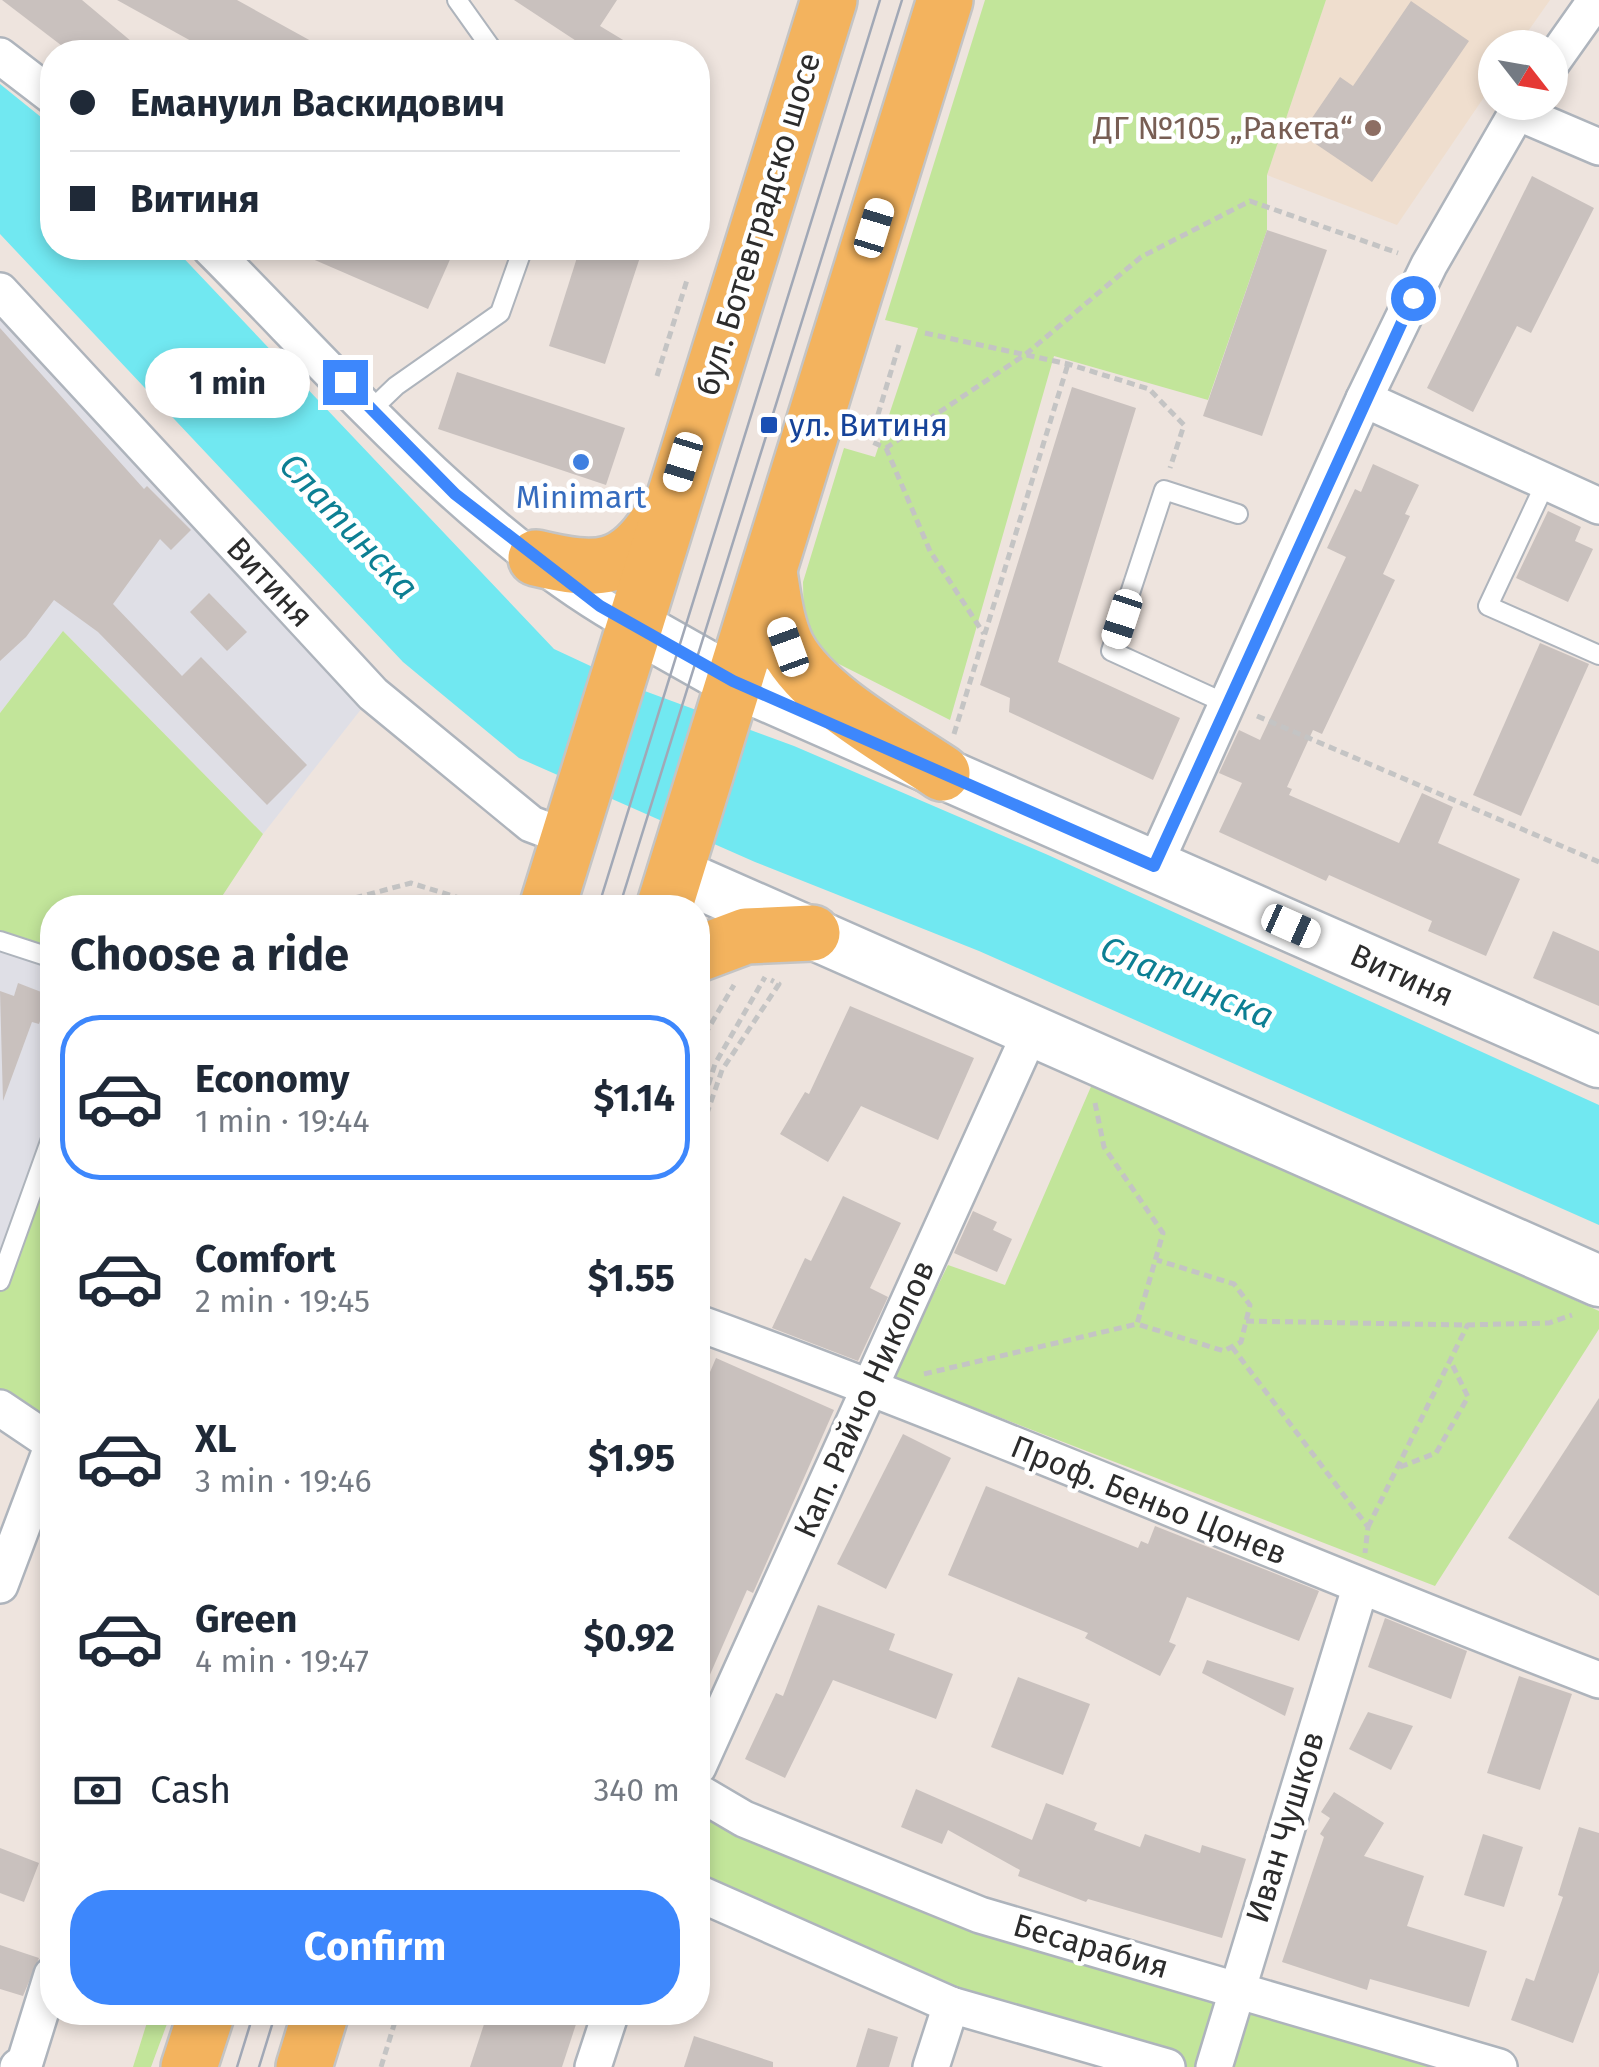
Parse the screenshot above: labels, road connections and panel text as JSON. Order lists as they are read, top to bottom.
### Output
{
  "streets": {
    "main road": ["бул. Ботевградско шосе"],
    "street": [
      "Витиня",
      "Кап. Райчо Николов",
      "Проф. Беньо Цонев",
      "Иван Чушков",
      "Бесарабия"
    ]
  },
  "crossings": [
    ["бул. Ботевградско шосе", "Витиня"],
    ["Кап. Райчо Николов", "Проф. Беньо Цонев"],
    ["Проф. Беньо Цонев", "Иван Чушков"],
    ["Иван Чушков", "Бесарабия"]
  ],
  "water": ["Слатинска"],
  "places": {
    "other": ["ДГ №105 „Ракета“", "Minimart"],
    "transit": ["ул. Витиня"]
  },
  "north": "bottom right",
  "page": {
    "banner": ["Емануил Васкидович", "Витиня"],
    "bubble": "1 min",
    "heading": "Choose a ride",
    "list": [
      {
        "name": "Economy",
        "note": "1 min · 19:44",
        "value": "$1.14"
      },
      {
        "name": "Comfort",
        "note": "2 min · 19:45",
        "value": "$1.55"
      },
      {
        "name": "XL",
        "note": "3 min · 19:46",
        "value": "$1.95"
      },
      {
        "name": "Green",
        "note": "4 min · 19:47",
        "value": "$0.92"
      }
    ],
    "pay": ["Cash", "340 m"],
    "buttons": "Confirm"
  }
}
